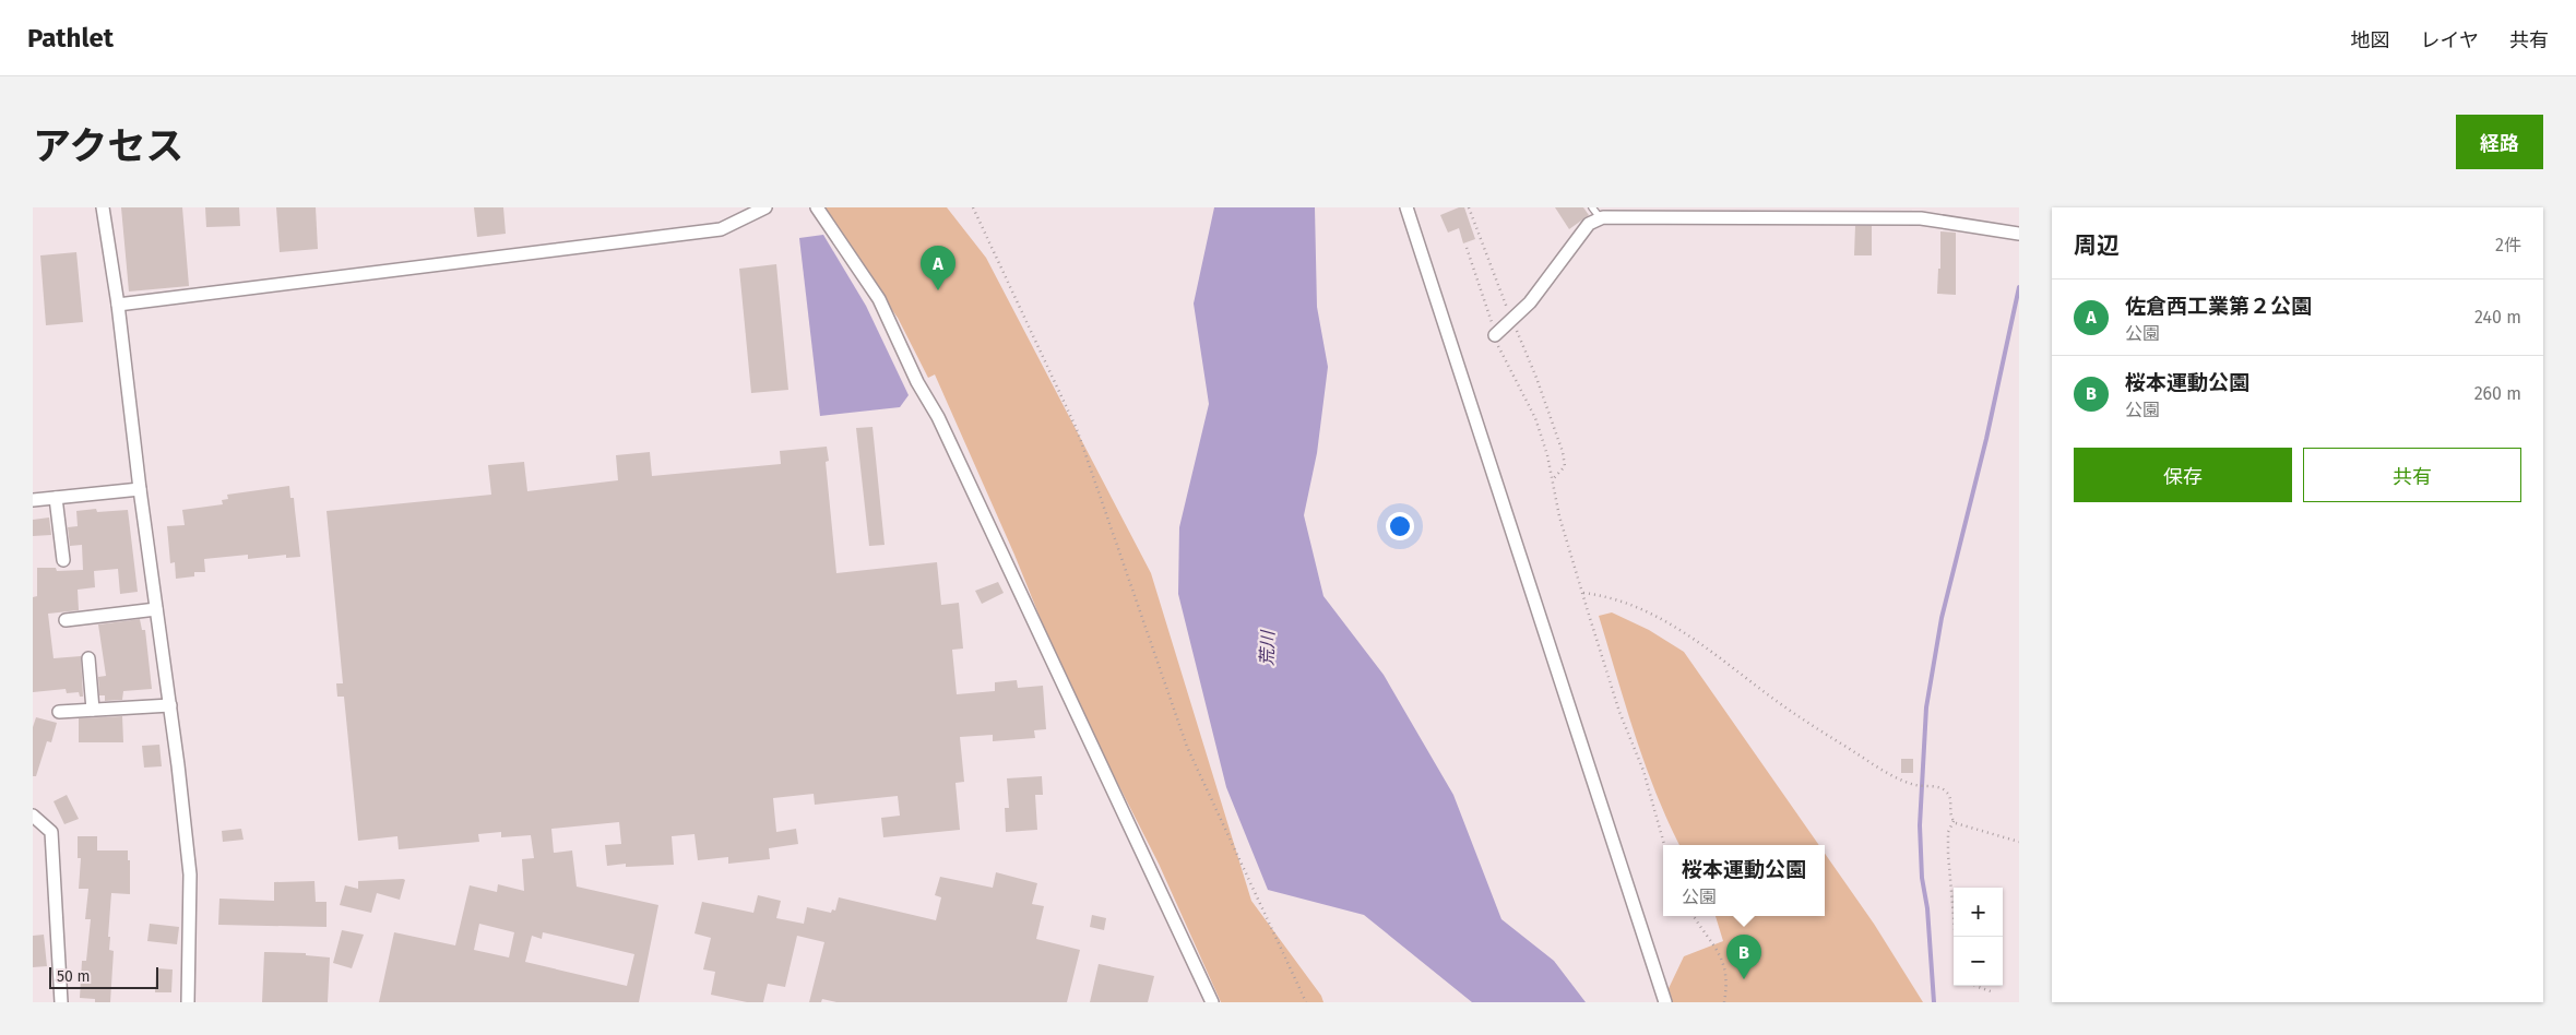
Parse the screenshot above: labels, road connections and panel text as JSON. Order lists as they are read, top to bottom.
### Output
{
  "water": ["荒川"],
  "scale_bar": "50 m",
  "page": {
    "header": "Pathlet",
    "nav": ["地図", "レイヤ", "共有"],
    "title": "アクセス",
    "buttons": [
      "経路",
      ["保存", "共有"]
    ],
    "heading": ["周辺", "2件"],
    "pins": ["A", "B"],
    "list": [
      {
        "mark": "A",
        "name": "佐倉西工業第２公園",
        "note": "公園",
        "value": "240 m"
      },
      {
        "mark": "B",
        "name": "桜本運動公園",
        "note": "公園",
        "value": "260 m"
      }
    ],
    "popup": ["桜本運動公園", "公園"],
    "map_buttons": ["+", "−"],
    "scale": "50 m"
  }
}
